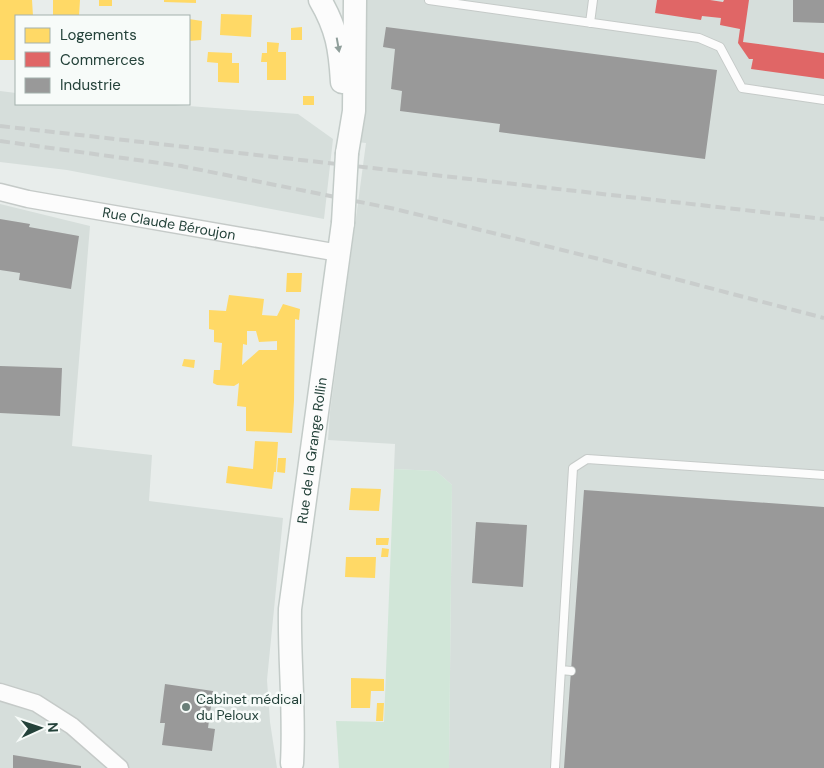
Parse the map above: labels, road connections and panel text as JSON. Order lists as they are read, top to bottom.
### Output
{
  "streets": {
    "main road": ["Rue de la Grange Rollin"],
    "street": ["Rue Claude Béroujon"]
  },
  "crossings": [
    ["Rue Claude Béroujon", "Rue de la Grange Rollin"]
  ],
  "places": ["Cabinet médical du Peloux"],
  "legend": ["Logements", "Commerces", "Industrie"],
  "north": "right"
}
